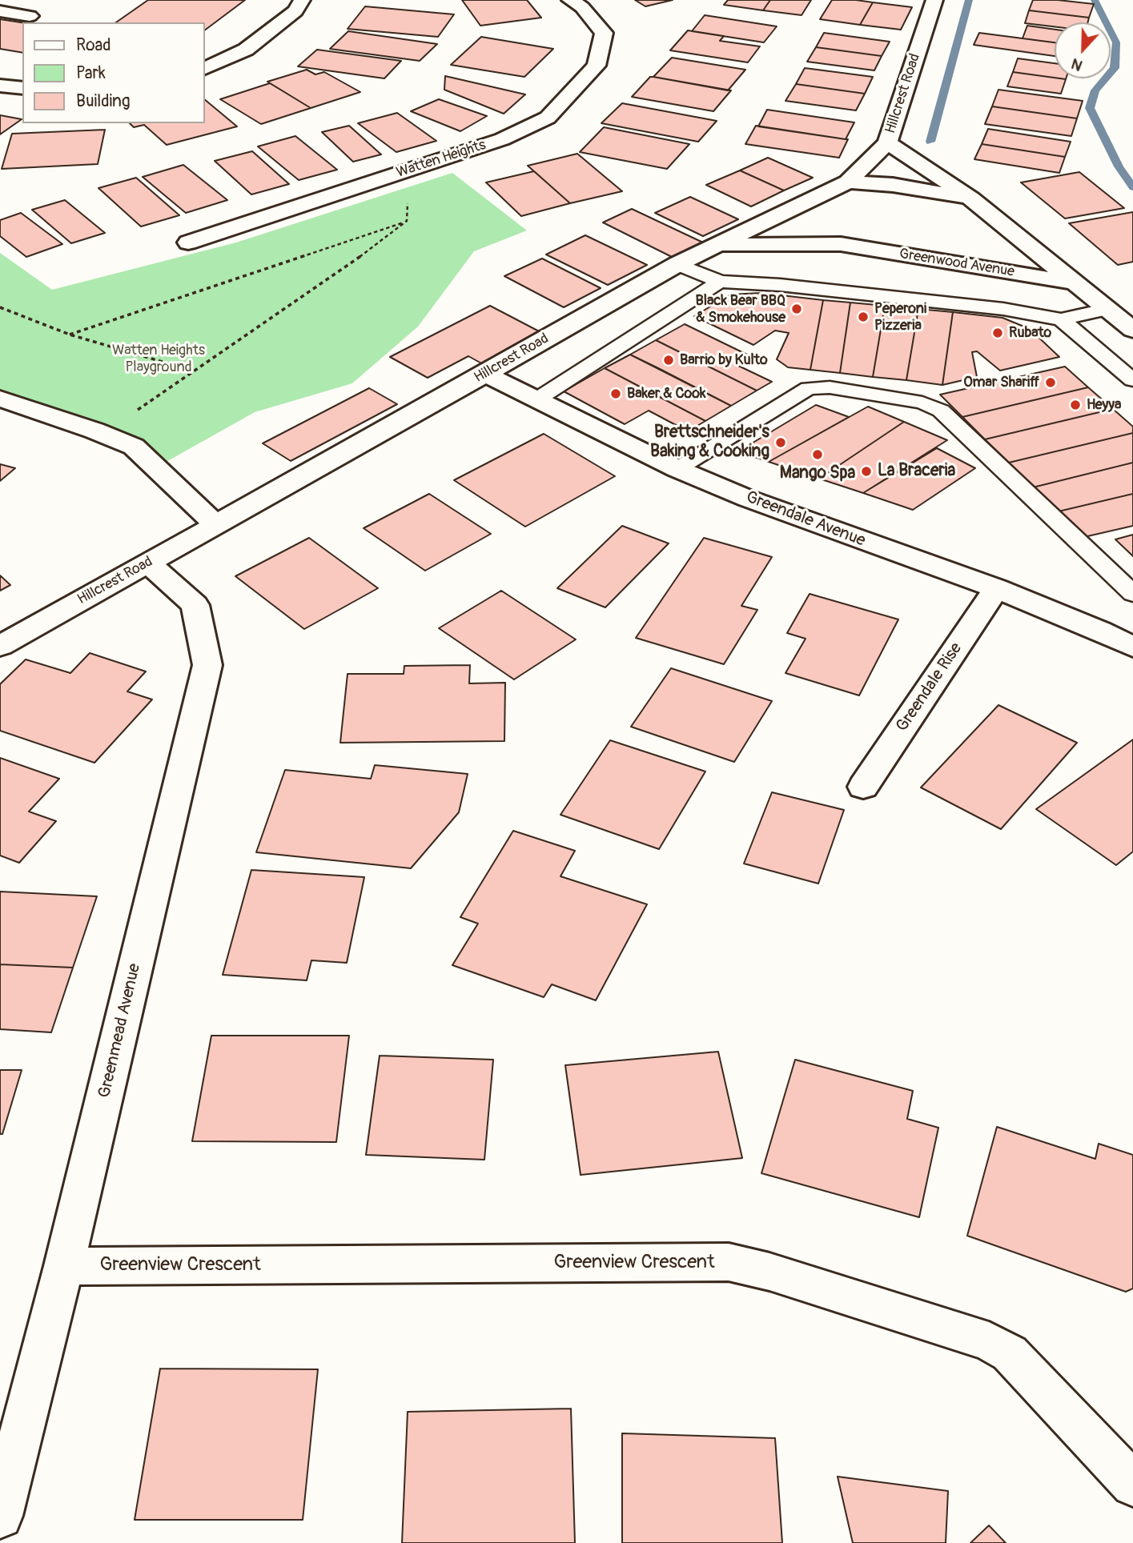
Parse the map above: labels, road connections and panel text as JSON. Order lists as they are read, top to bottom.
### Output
{
  "streets": {
    "street": [
      "Hillcrest Road",
      "Watten Heights",
      "Greenwood Avenue",
      "Greendale Avenue",
      "Greendale Rise",
      "Greenmead Avenue",
      "Greenview Crescent"
    ]
  },
  "crossings": [
    ["Hillcrest Road", "Greenwood Avenue"],
    ["Hillcrest Road", "Greendale Avenue"],
    ["Hillcrest Road", "Greenmead Avenue"],
    ["Greendale Avenue", "Greendale Rise"],
    ["Greenmead Avenue", "Greenview Crescent"]
  ],
  "parks": ["Watten Heights Playground"],
  "places": [
    "Black Bear BBQ & Smokehouse",
    "Peperoni Pizzeria",
    "Rubato",
    "Barrio by Kulto",
    "Omar Shariff",
    "Baker & Cook",
    "Heyya",
    "Brettschneider's Baking & Cooking",
    "Mango Spa",
    "La Braceria"
  ],
  "legend": ["Road", "Park", "Building"],
  "north": "bottom"
}
